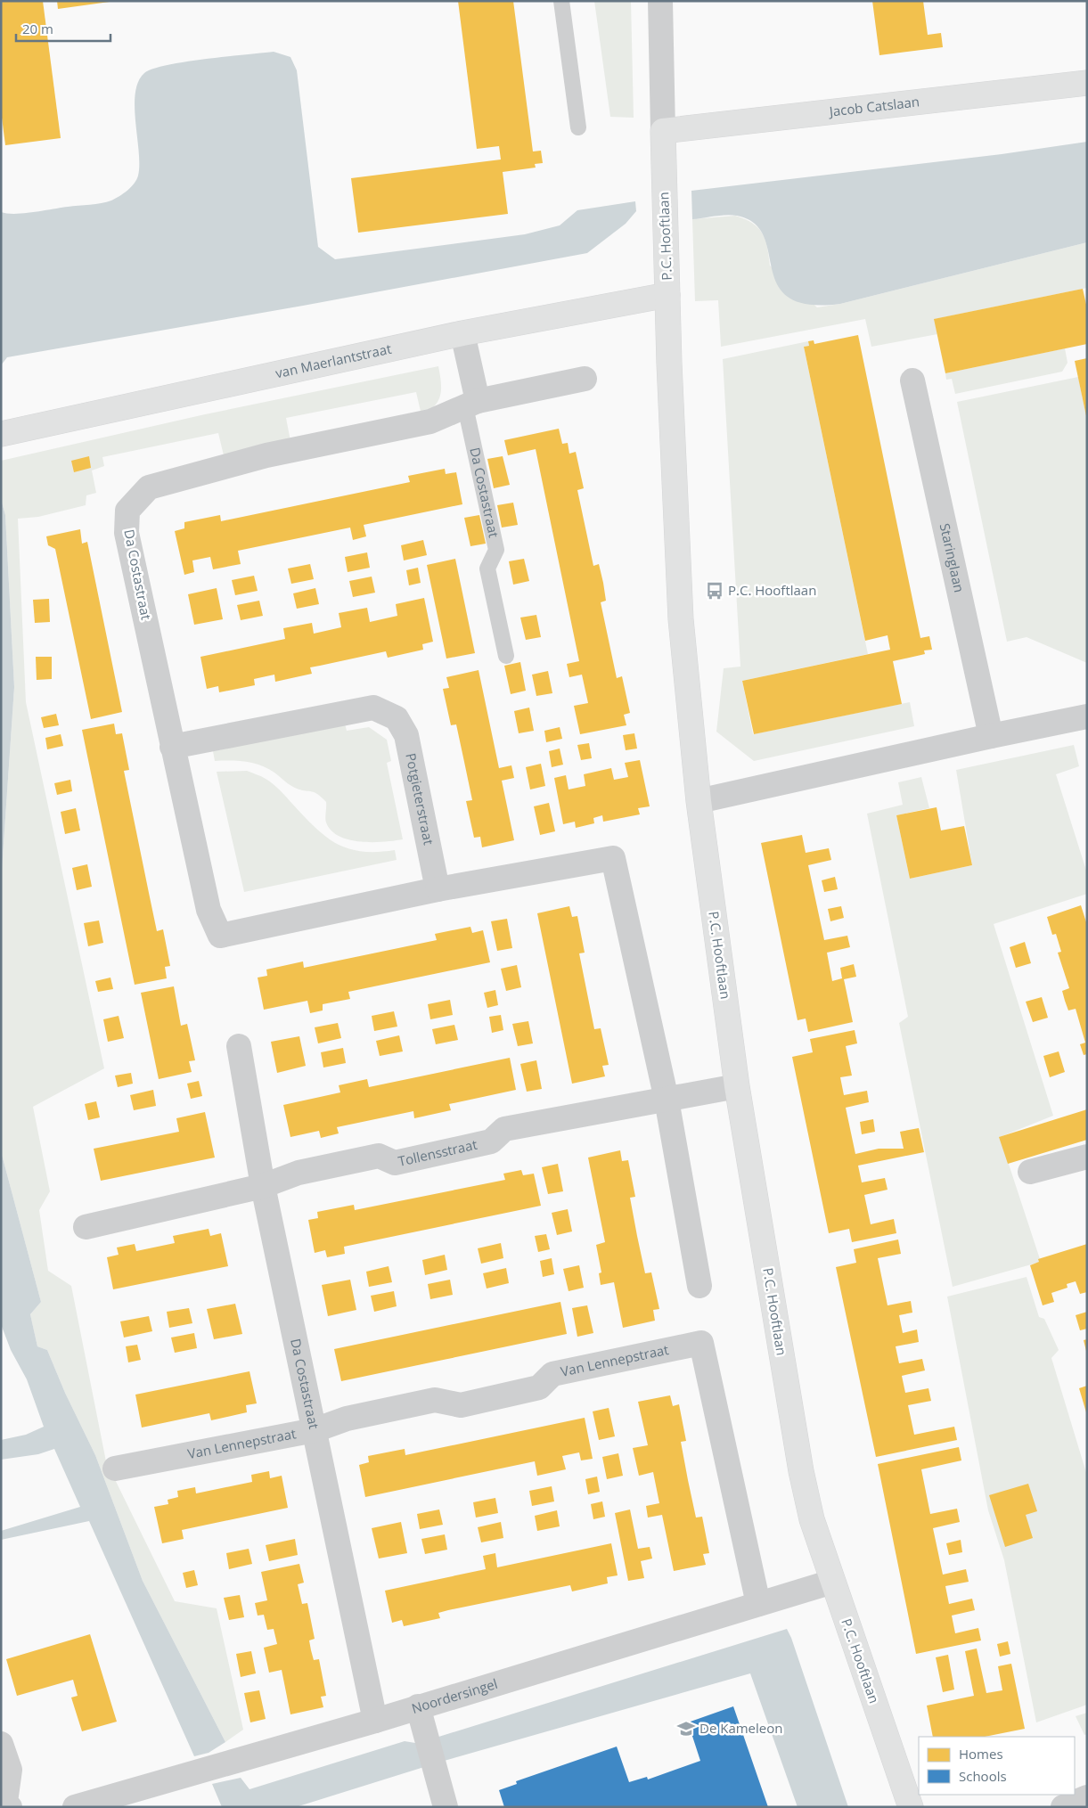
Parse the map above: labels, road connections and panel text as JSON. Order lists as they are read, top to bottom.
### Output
{
  "streets": {
    "street": [
      "Jacob Catslaan",
      "P.C. Hooftlaan",
      "van Maerlantstraat",
      "Da Costastraat",
      "Staringlaan",
      "Potgieterstraat",
      "Tollensstraat",
      "Van Lennepstraat",
      "Noordersingel"
    ]
  },
  "crossings": [
    ["Jacob Catslaan", "P.C. Hooftlaan"],
    ["P.C. Hooftlaan", "van Maerlantstraat"],
    ["P.C. Hooftlaan", "Tollensstraat"],
    ["P.C. Hooftlaan", "Noordersingel"],
    ["van Maerlantstraat", "Da Costastraat"],
    ["Da Costastraat", "Potgieterstraat"],
    ["Da Costastraat", "Tollensstraat"],
    ["Da Costastraat", "Van Lennepstraat"],
    ["Da Costastraat", "Noordersingel"],
    ["Van Lennepstraat", "Noordersingel"]
  ],
  "places": {
    "bus stop": ["P.C. Hooftlaan"],
    "school or university": ["De Kameleon"]
  },
  "legend": ["Homes", "Schools"],
  "scale_bar": "20 m"
}
